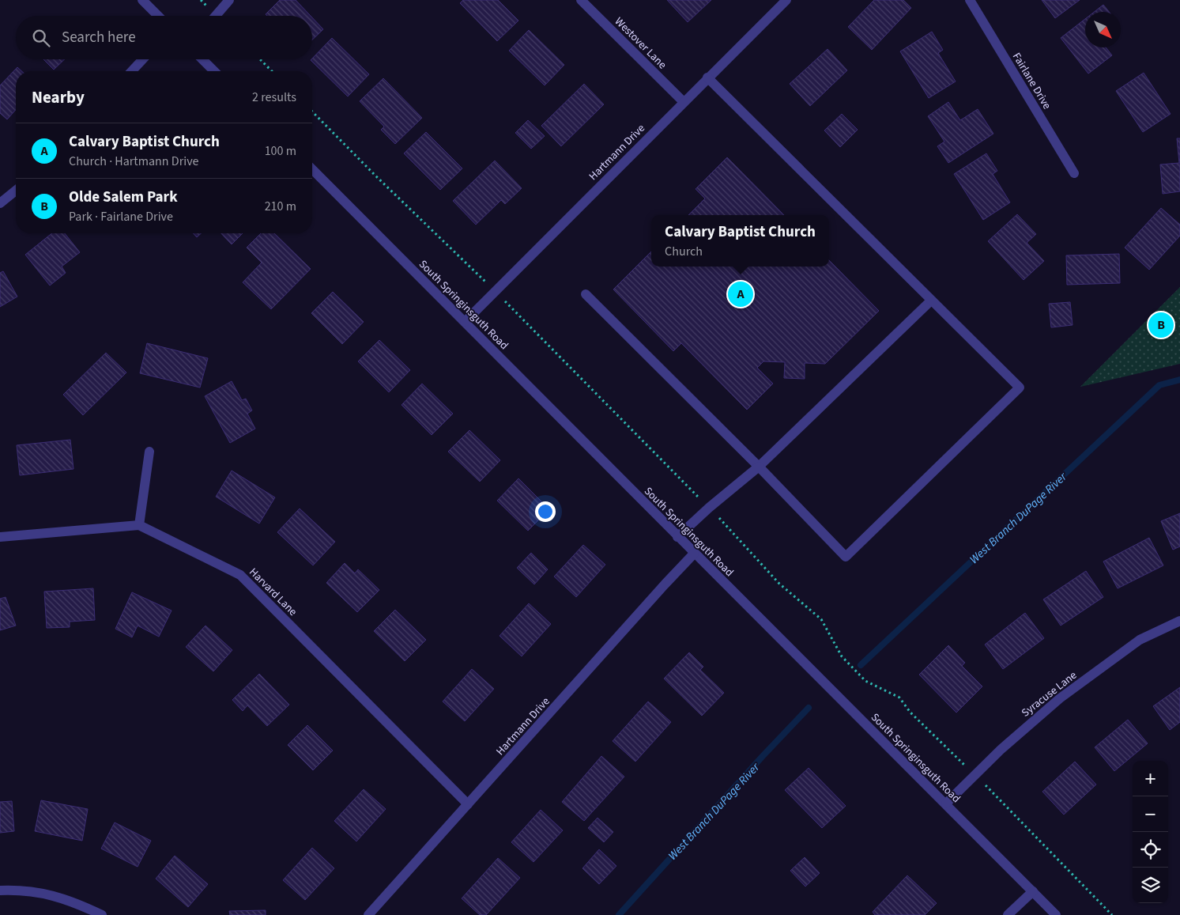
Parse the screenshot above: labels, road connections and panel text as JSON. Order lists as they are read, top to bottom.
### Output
{
  "streets": {
    "street": [
      "Westover Lane",
      "Fairlane Drive",
      "Hartmann Drive",
      "South Springinsguth Road",
      "Harvard Lane",
      "Syracuse Lane"
    ]
  },
  "crossings": [
    ["Westover Lane", "Hartmann Drive"],
    ["Hartmann Drive", "South Springinsguth Road"],
    ["Hartmann Drive", "Harvard Lane"],
    ["South Springinsguth Road", "Syracuse Lane"]
  ],
  "water": ["West Branch DuPage River"],
  "north": "bottom right",
  "page": {
    "search": "Search here",
    "heading": ["Nearby", "2 results"],
    "list": [
      {
        "mark": "A",
        "name": "Calvary Baptist Church",
        "note": "Church · Hartmann Drive",
        "value": "100 m"
      },
      {
        "mark": "B",
        "name": "Olde Salem Park",
        "note": "Park · Fairlane Drive",
        "value": "210 m"
      }
    ],
    "popup": ["Calvary Baptist Church", "Church"],
    "pins": ["A", "B"],
    "map_buttons": ["+", "−"]
  }
}
